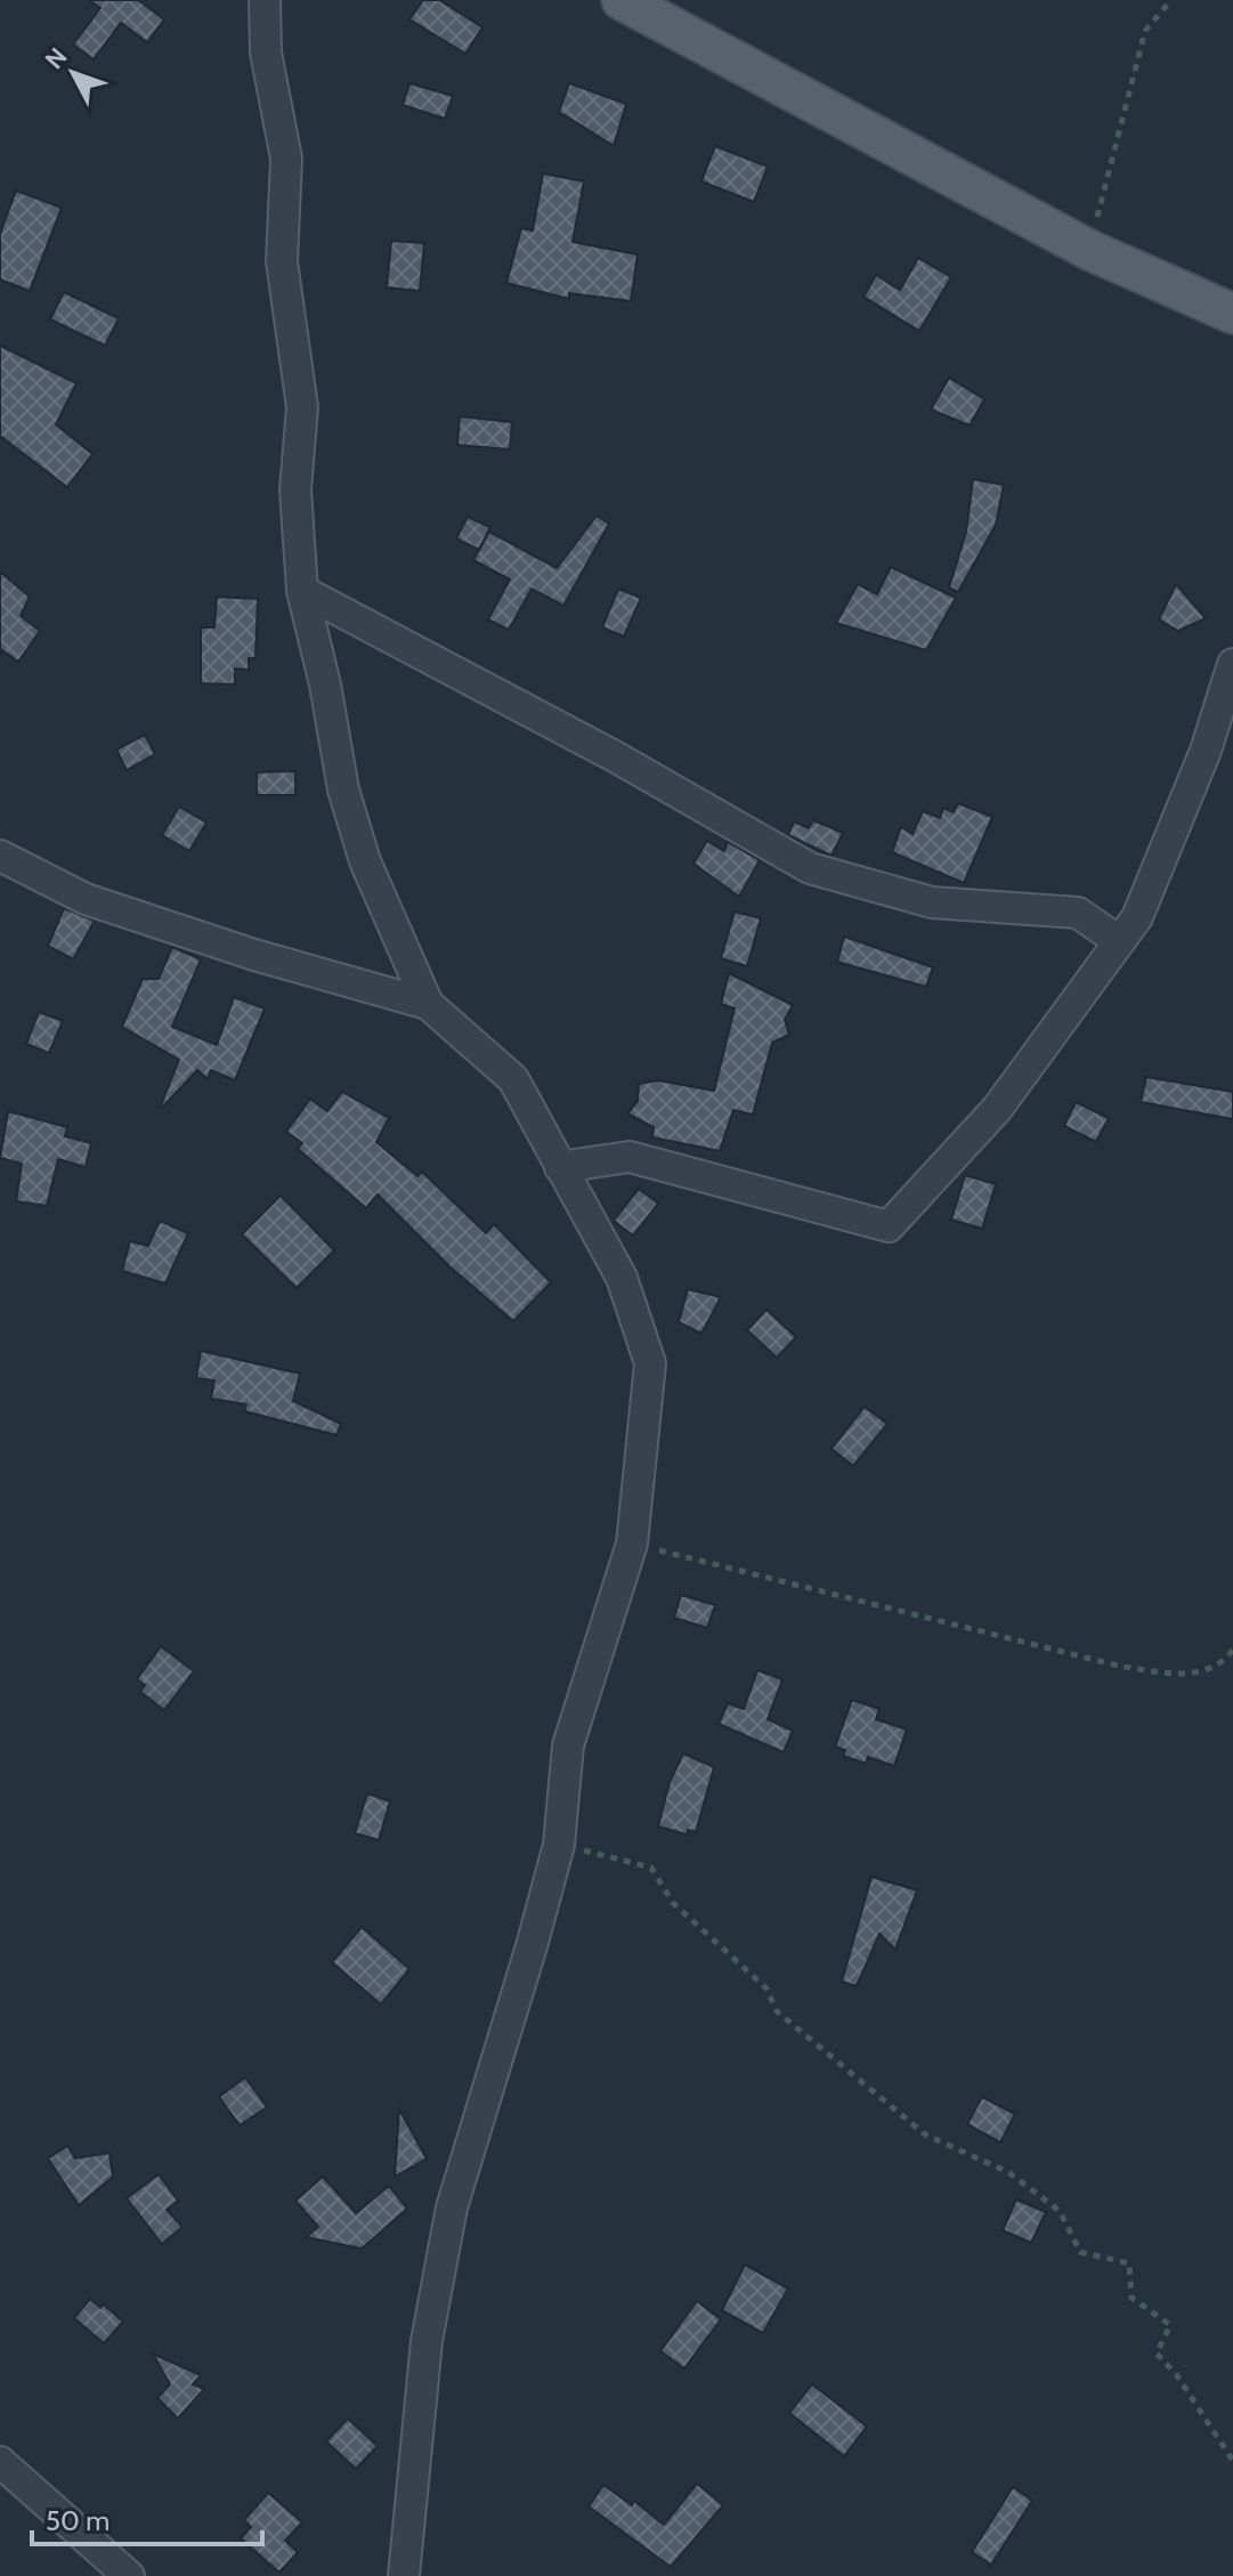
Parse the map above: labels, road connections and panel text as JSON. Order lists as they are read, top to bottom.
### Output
{
  "scale_bar": "50 m",
  "north": "top left"
}
